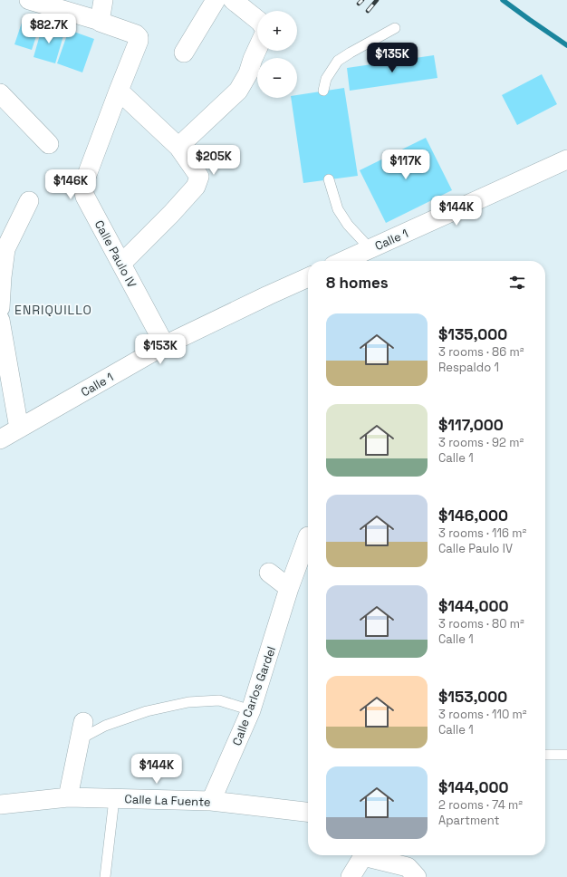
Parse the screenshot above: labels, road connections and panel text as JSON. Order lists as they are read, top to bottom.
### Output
{
  "streets": {
    "street": [
      "Calle 1",
      "Calle Paulo IV",
      "Calle Carlos Gardel",
      "Calle La Fuente"
    ]
  },
  "crossings": [
    ["Calle 1", "Calle Paulo IV"],
    ["Calle Carlos Gardel", "Calle La Fuente"]
  ],
  "districts": ["ENRIQUILLO"],
  "page": {
    "map_buttons": ["+", "−"],
    "price": [
      "$82.7K",
      "$135K",
      "$205K",
      "$117K",
      "$146K",
      "$144K",
      "$153K",
      "$144K"
    ],
    "heading": "8 homes",
    "list": [
      {
        "name": "$135,000",
        "note": "3 rooms · 86 m² · Respaldo 1"
      },
      {
        "name": "$117,000",
        "note": "3 rooms · 92 m² · Calle 1"
      },
      {
        "name": "$146,000",
        "note": "3 rooms · 116 m² · Calle Paulo IV"
      },
      {
        "name": "$144,000",
        "note": "3 rooms · 80 m² · Calle 1"
      },
      {
        "name": "$153,000",
        "note": "3 rooms · 110 m² · Calle 1"
      },
      {
        "name": "$144,000",
        "note": "2 rooms · 74 m² · Apartment"
      }
    ]
  }
}
